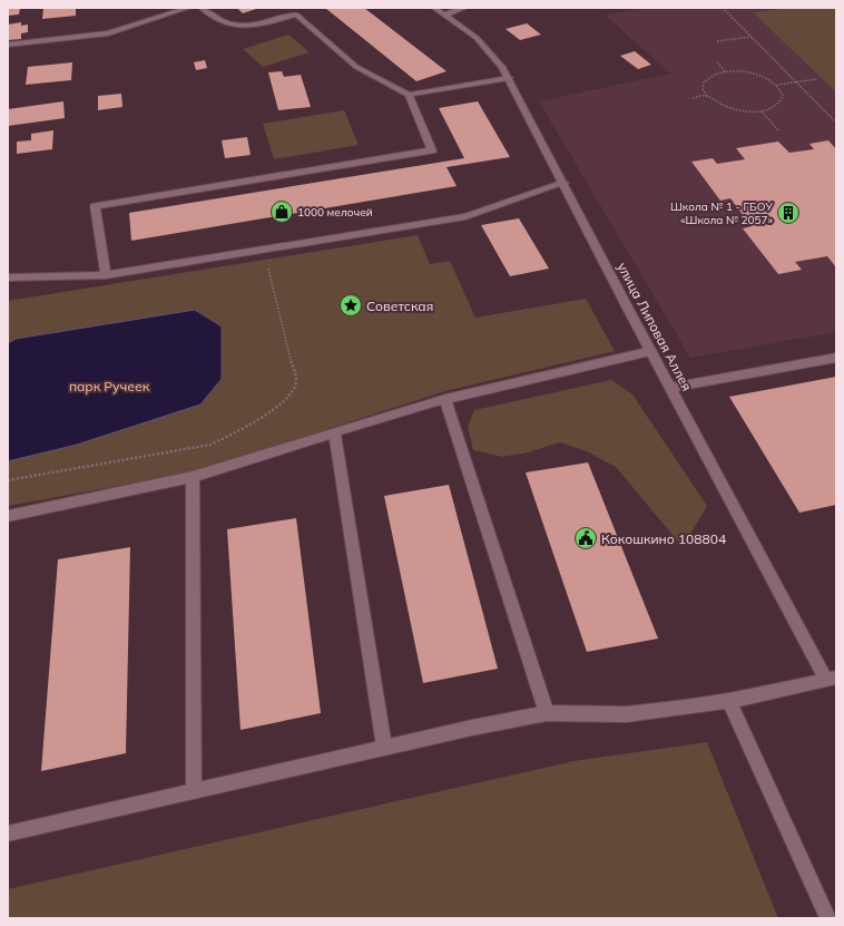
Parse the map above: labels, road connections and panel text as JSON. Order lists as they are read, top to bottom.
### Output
{
  "streets": {
    "street": ["улица Липовая Аллея"]
  },
  "parks": ["парк Ручеек"],
  "places": {
    "shop": ["1000 мелочей"],
    "building": ["Школа № 1 - ГБОУ «Школа № 2057»"],
    "place": ["Советская"],
    "public building": ["Кокошкино 108804"]
  }
}
